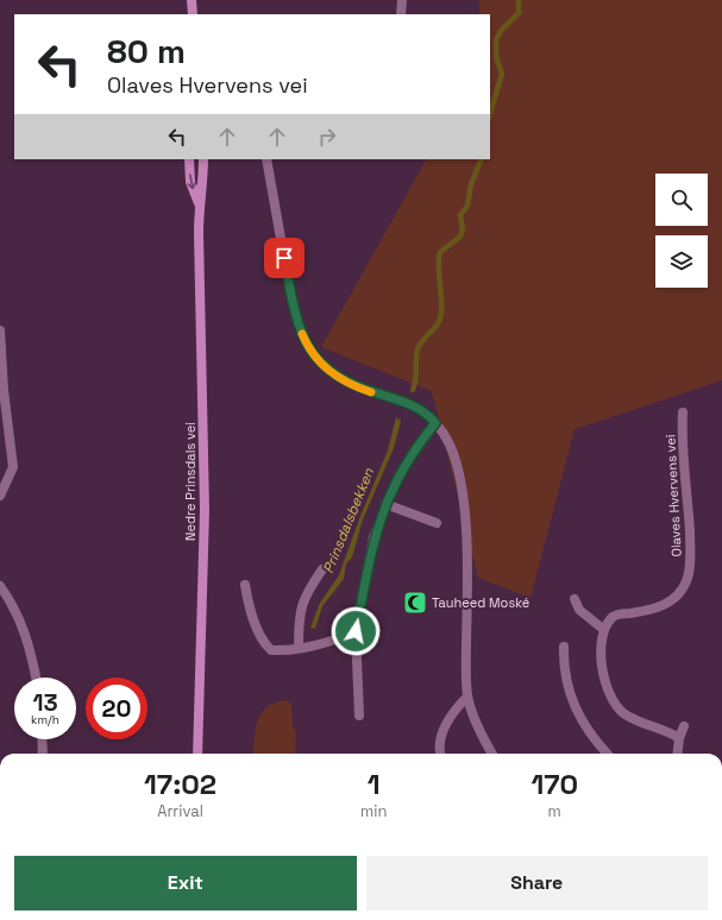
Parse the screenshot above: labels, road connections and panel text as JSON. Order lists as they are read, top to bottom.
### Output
{
  "streets": {
    "main road": ["Nedre Prinsdals vei"],
    "street": ["Olaves Hvervens vei"]
  },
  "water": ["Prinsdalsbekken"],
  "places": {
    "mosque": ["Tauheed Moské"]
  },
  "page": {
    "turn": ["80 m", "Olaves Hvervens vei"],
    "speed": "13 km/h",
    "limit": "20",
    "eta": [
      "17:02",
      "Arrival",
      "1",
      "min",
      "170",
      "m"
    ],
    "buttons": ["Exit", "Share"]
  }
}
